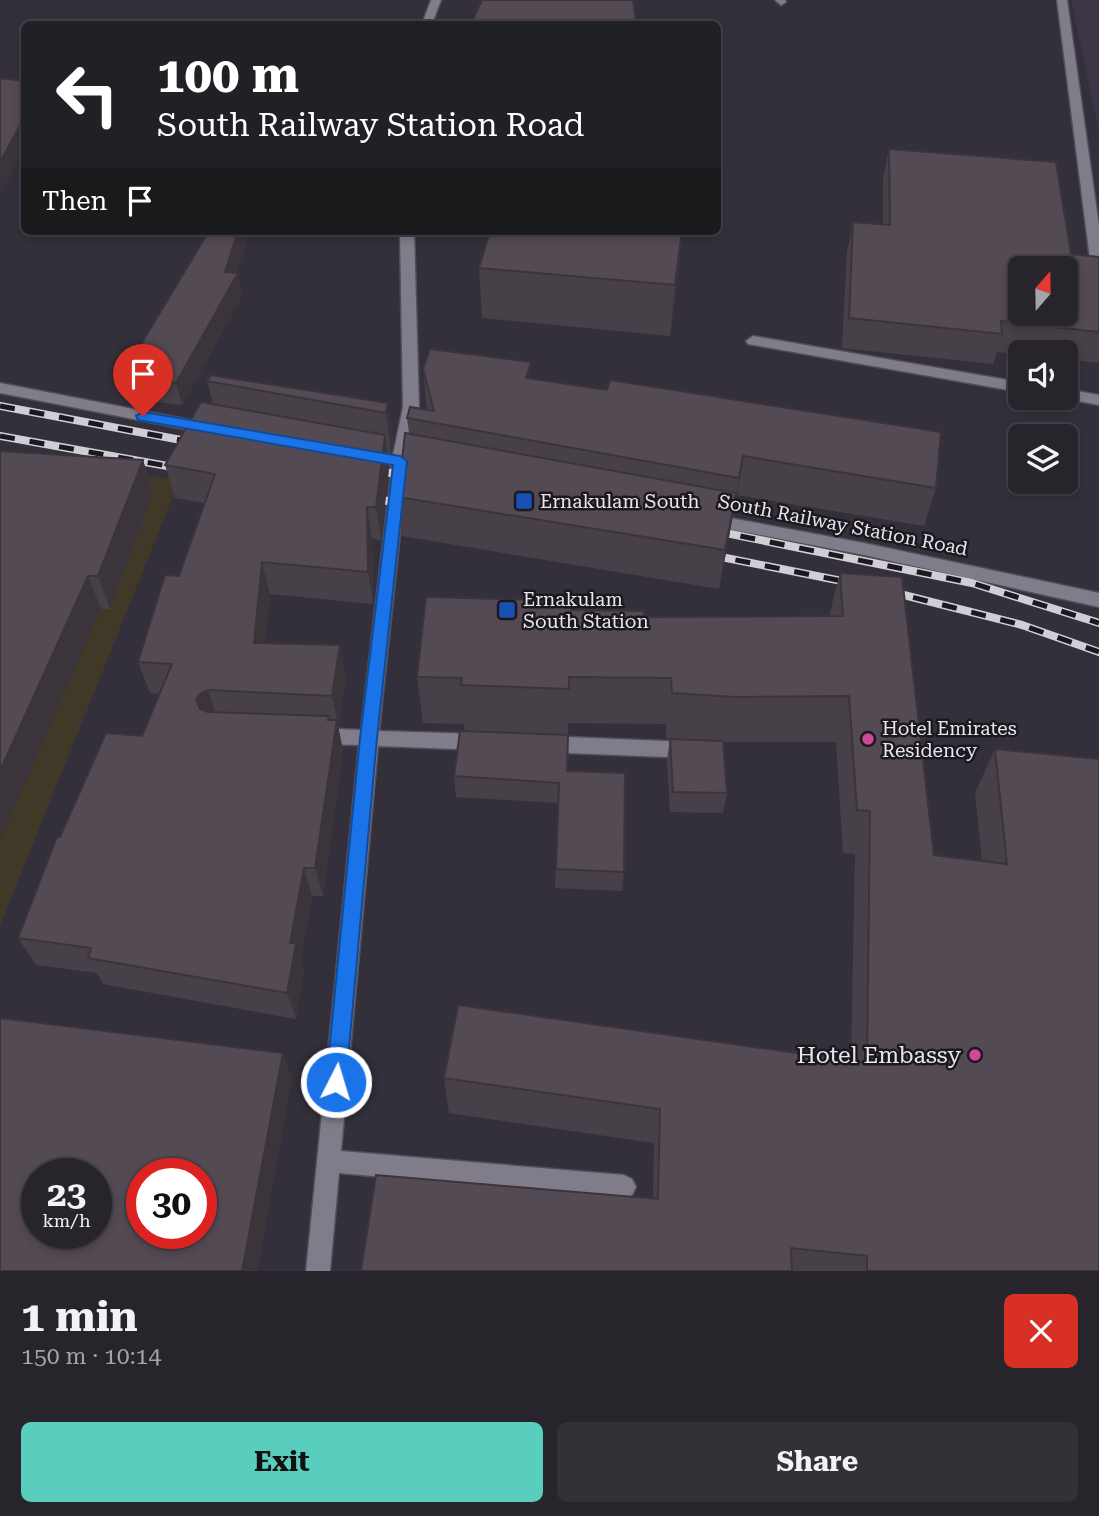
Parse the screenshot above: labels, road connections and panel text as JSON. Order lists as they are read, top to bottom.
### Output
{
  "streets": {
    "street": ["South Railway Station Road"]
  },
  "places": {
    "transit": ["Ernakulam South", "Ernakulam South Station"],
    "other": ["Hotel Emirates Residency", "Hotel Embassy"]
  },
  "north": "top",
  "page": {
    "turn": ["100 m", "South Railway Station Road"],
    "then": "Then",
    "speed": "23 km/h",
    "limit": "30",
    "heading": ["1 min", "150 m · 10:14"],
    "buttons": ["Exit", "Share"]
  }
}
